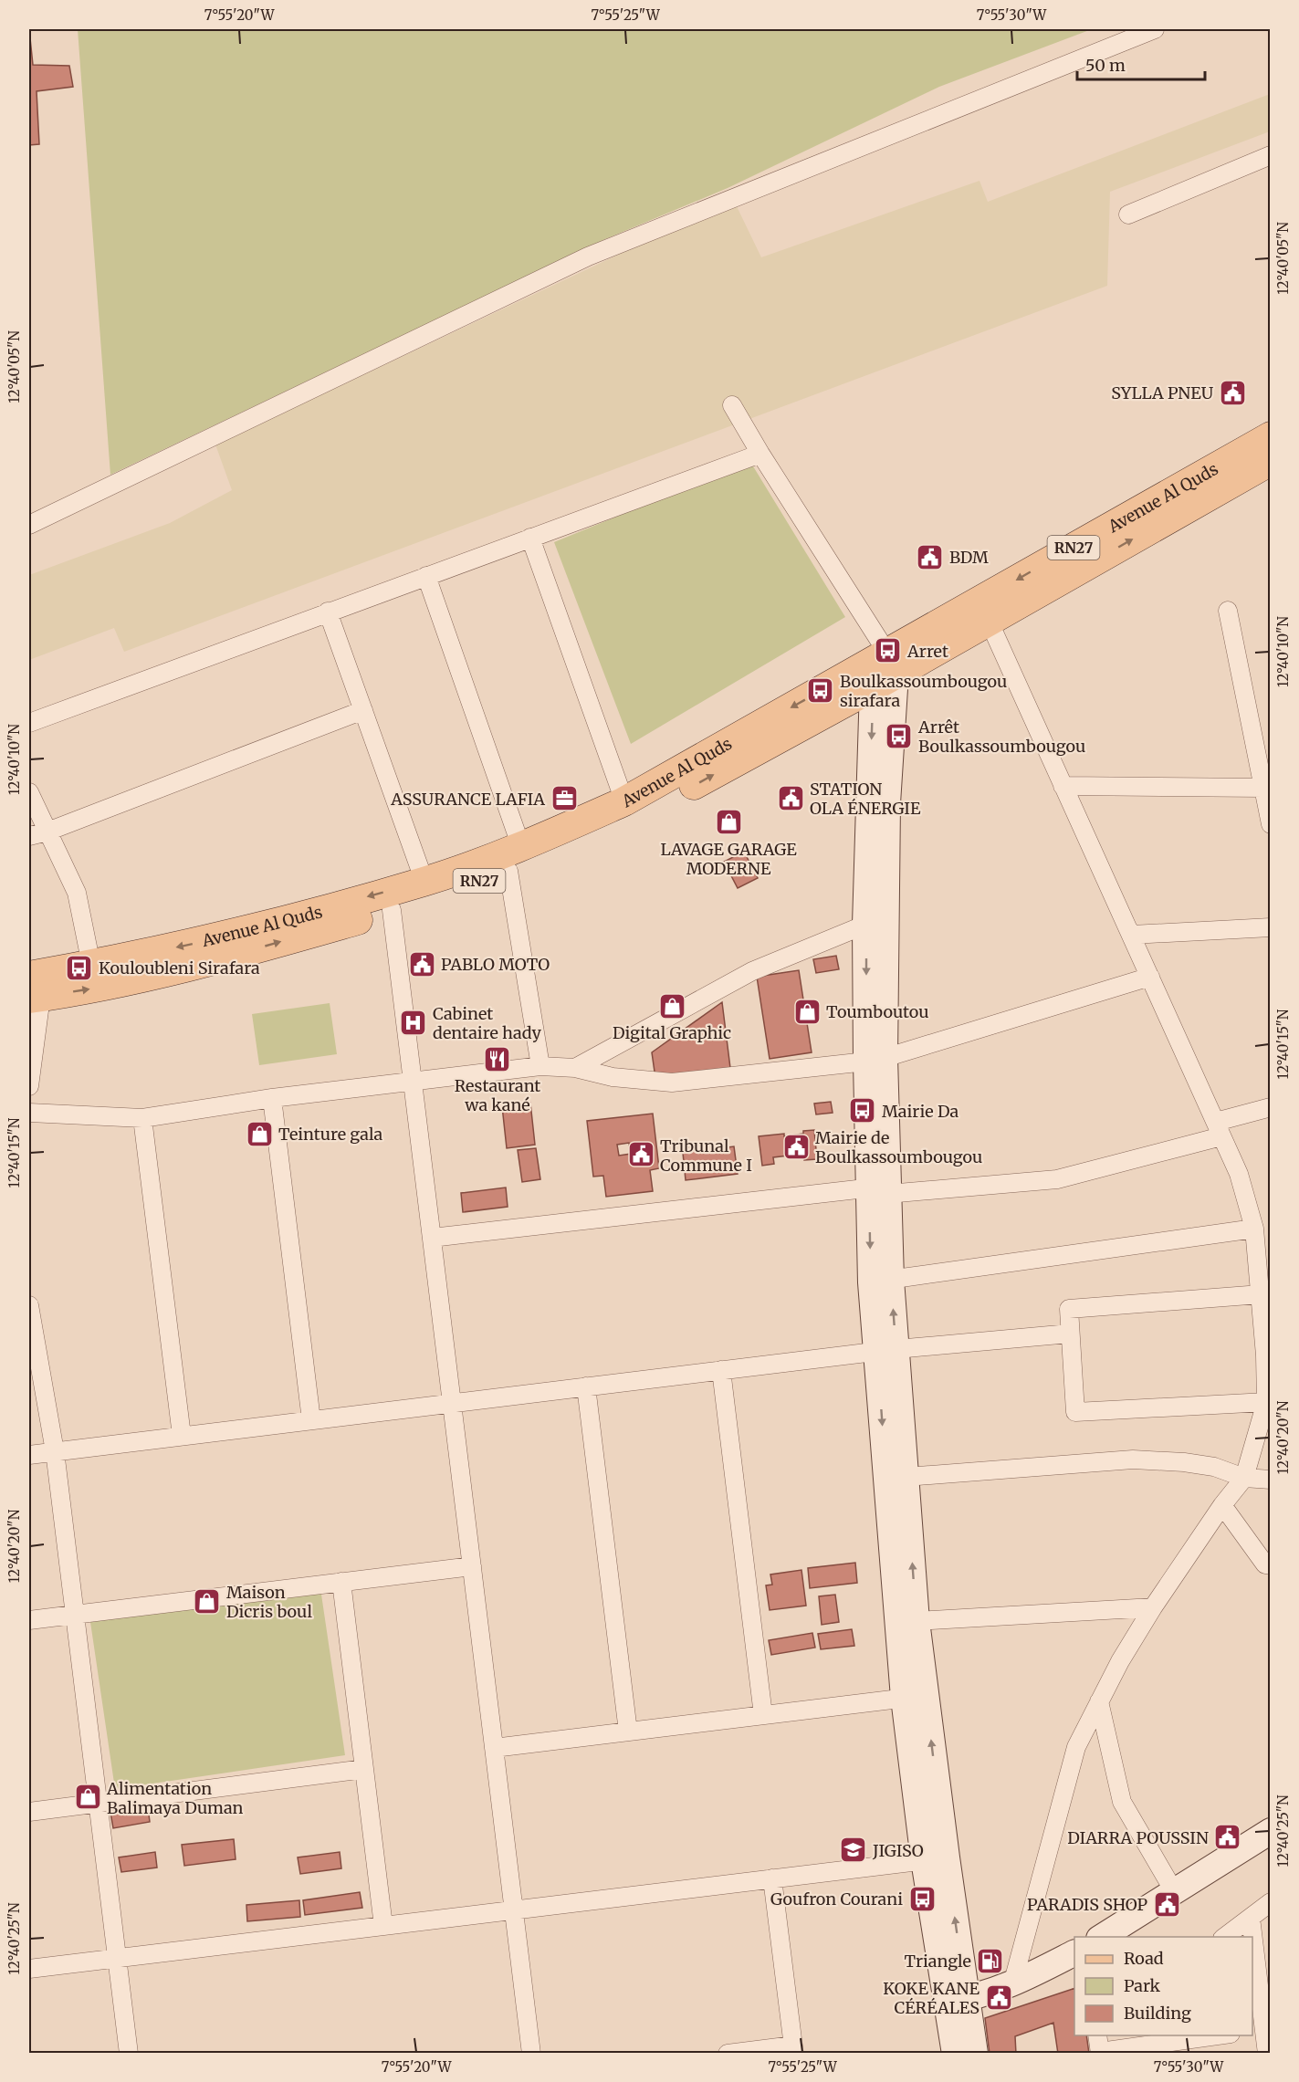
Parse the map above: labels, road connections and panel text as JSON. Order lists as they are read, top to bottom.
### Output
{
  "streets": {
    "main road": ["Avenue Al Quds", "RN27"]
  },
  "places": {
    "public building": [
      "SYLLA PNEU",
      "BDM",
      "STATION OLA ÉNERGIE",
      "PABLO MOTO",
      "Mairie de Boulkassoumbougou",
      "Tribunal Commune I",
      "DIARRA POUSSIN",
      "PARADIS SHOP",
      "KOKE KANE CÉRÉALES"
    ],
    "bus stop": [
      "Arret",
      "Boulkassoumbougou sirafara",
      "Arrêt Boulkassoumbougou",
      "Kouloubleni Sirafara",
      "Mairie Da",
      "Goufron Courani"
    ],
    "office": ["ASSURANCE LAFIA"],
    "shop": [
      "LAVAGE GARAGE MODERNE",
      "Digital Graphic",
      "Toumboutou",
      "Teinture gala",
      "Maison Dicris boul",
      "Alimentation Balimaya Duman"
    ],
    "hospital": ["Cabinet dentaire hady"],
    "restaurant": ["Restaurant wa kané"],
    "school or university": ["JIGISO"],
    "fuel station": ["Triangle"]
  },
  "legend": ["Road", "Park", "Building"],
  "scale_bar": "50 m",
  "coordinates": [
    "7°55'20\"W",
    "7°55'25\"W",
    "7°55'30\"W",
    "12°40'05\"N",
    "12°40'10\"N",
    "12°40'15\"N",
    "12°40'20\"N",
    "12°40'25\"N"
  ]
}
